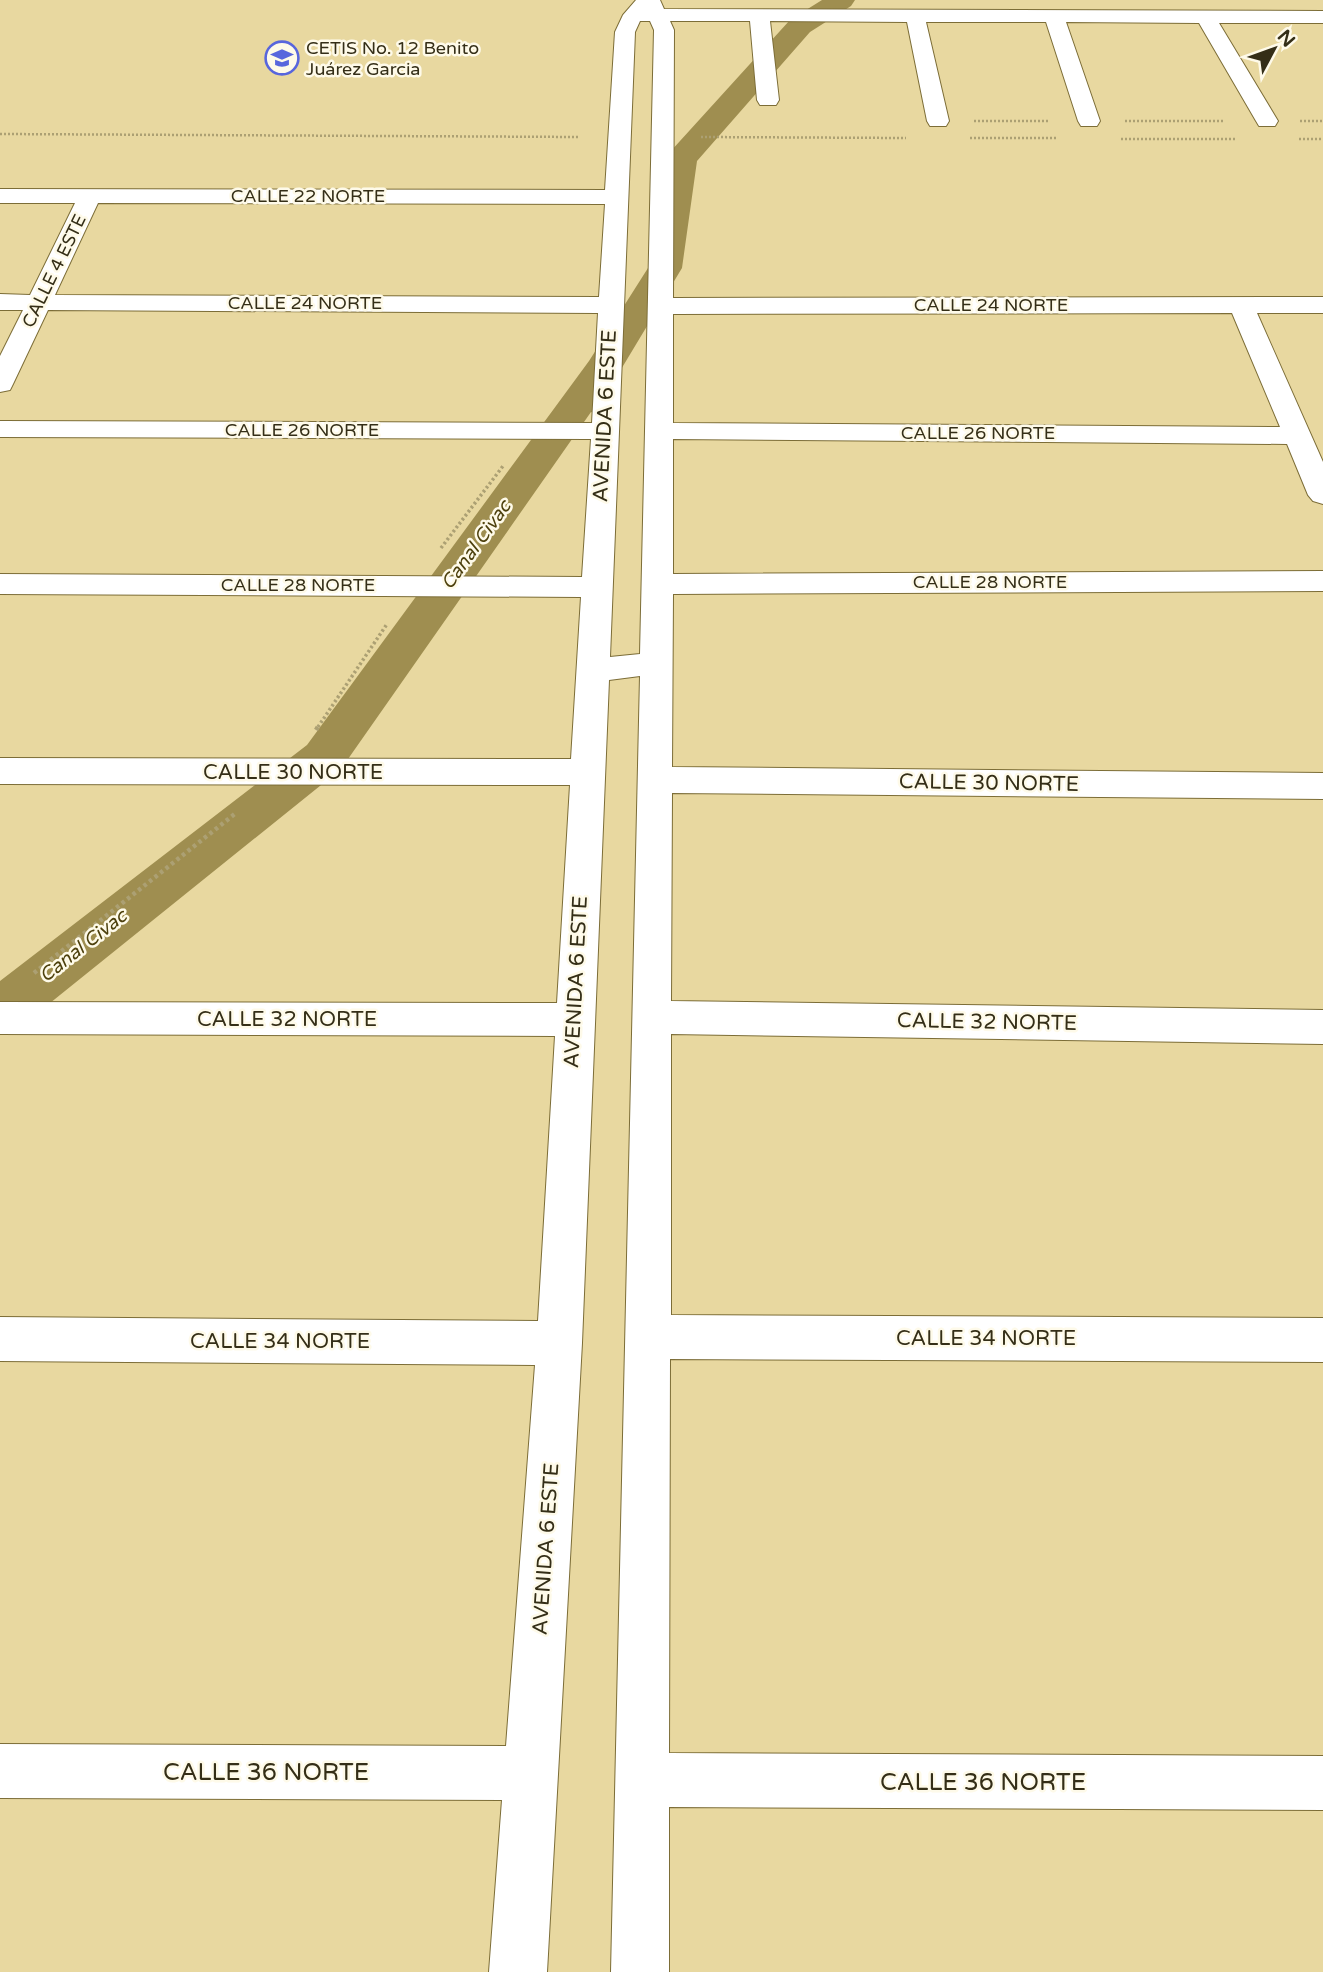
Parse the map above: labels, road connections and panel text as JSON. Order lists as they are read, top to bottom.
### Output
{
  "streets": {
    "street": [
      "CALLE 22 NORTE",
      "CALLE 4 ESTE",
      "CALLE 24 NORTE",
      "AVENIDA 6 ESTE",
      "CALLE 26 NORTE",
      "CALLE 28 NORTE",
      "CALLE 30 NORTE",
      "CALLE 32 NORTE",
      "CALLE 34 NORTE",
      "CALLE 36 NORTE"
    ]
  },
  "crossings": [
    ["CALLE 22 NORTE", "CALLE 4 ESTE"],
    ["CALLE 22 NORTE", "AVENIDA 6 ESTE"],
    ["CALLE 4 ESTE", "CALLE 24 NORTE"],
    ["CALLE 24 NORTE", "AVENIDA 6 ESTE"],
    ["AVENIDA 6 ESTE", "CALLE 26 NORTE"],
    ["AVENIDA 6 ESTE", "CALLE 28 NORTE"],
    ["AVENIDA 6 ESTE", "CALLE 30 NORTE"],
    ["AVENIDA 6 ESTE", "CALLE 32 NORTE"],
    ["AVENIDA 6 ESTE", "CALLE 34 NORTE"],
    ["AVENIDA 6 ESTE", "CALLE 36 NORTE"]
  ],
  "water": ["Canal Civac"],
  "places": {
    "school or university": ["CETIS No. 12 Benito Juárez Garcia"]
  },
  "north": "top right"
}
